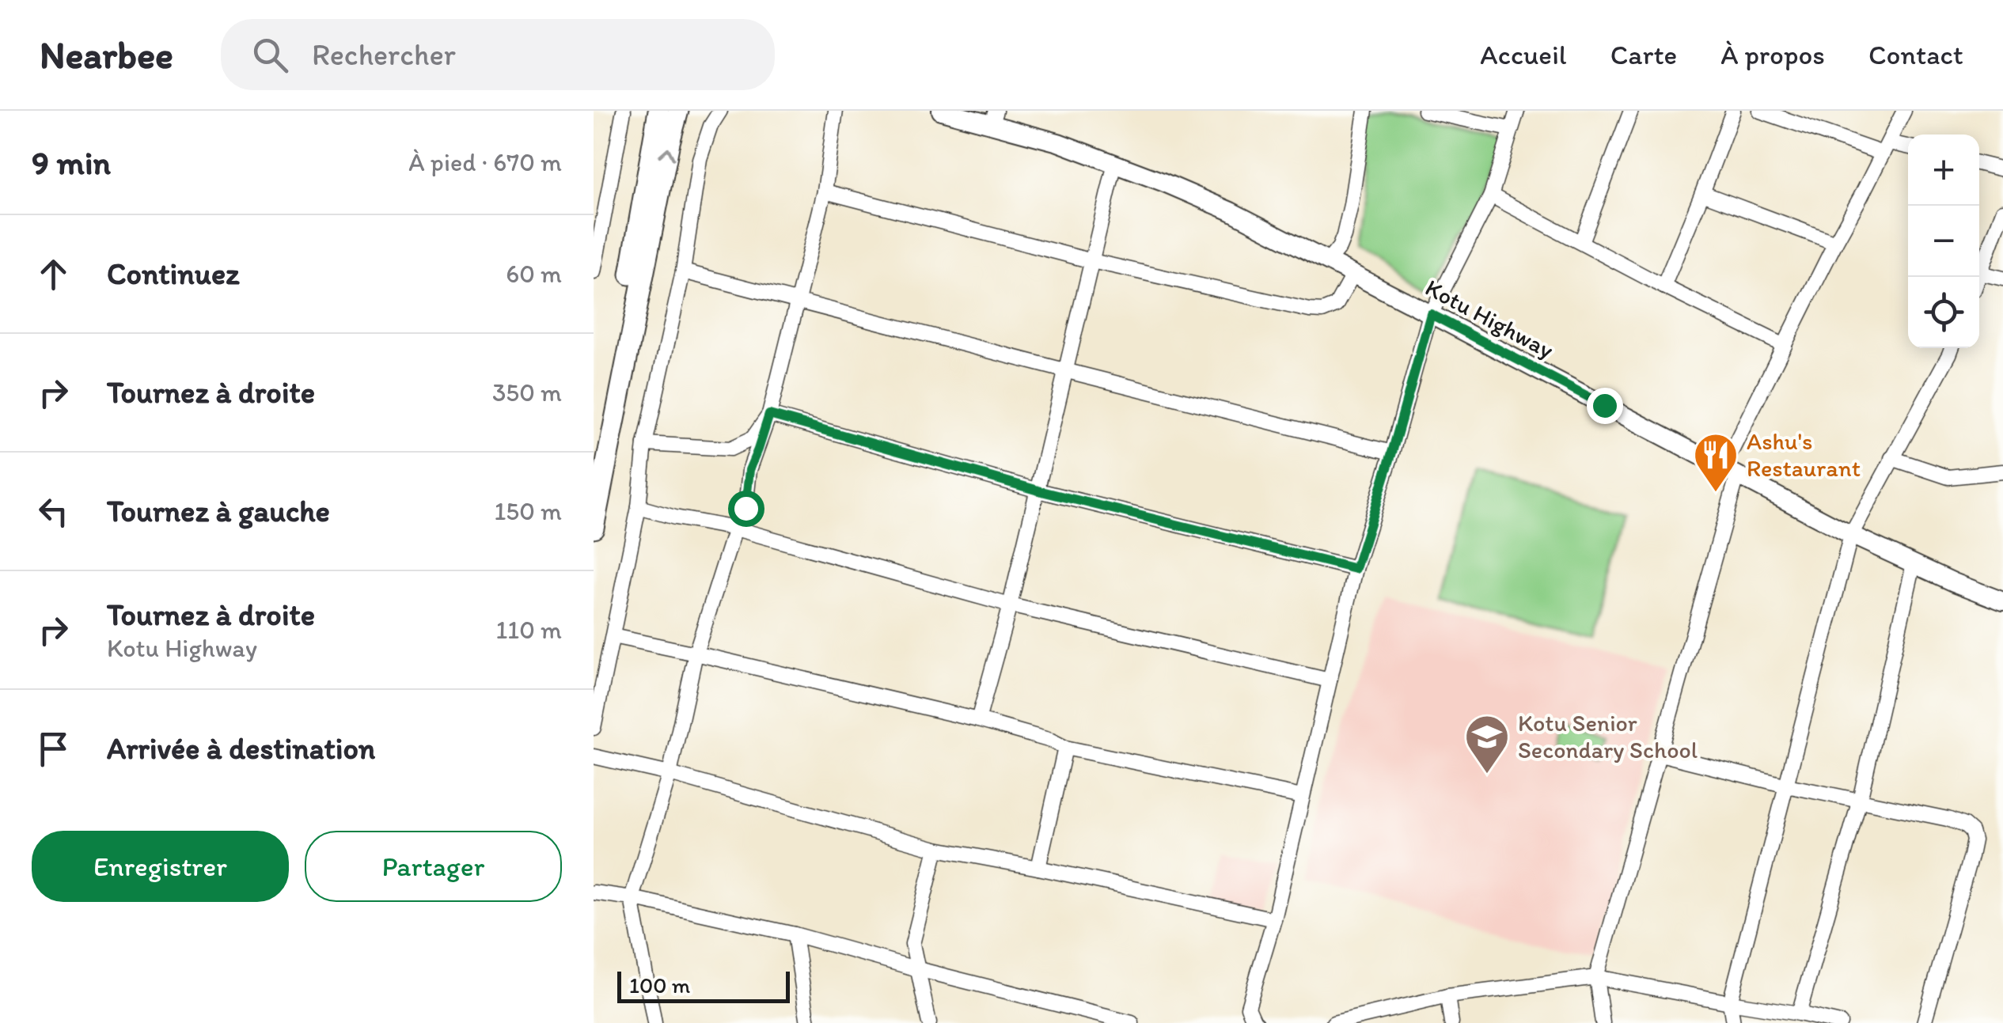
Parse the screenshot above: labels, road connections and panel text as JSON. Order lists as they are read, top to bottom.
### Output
{
  "streets": {
    "street": ["Kotu Highway"]
  },
  "places": {
    "restaurant": ["Ashu's Restaurant"],
    "school or university": ["Kotu Senior Secondary School"]
  },
  "scale_bar": "100 m",
  "page": {
    "header": "Nearbee",
    "search": "Rechercher",
    "nav": [
      "Accueil",
      "Carte",
      "À propos",
      "Contact"
    ],
    "heading": ["9 min", "À pied · 670 m"],
    "map_buttons": ["+", "−"],
    "list": [
      ["Continuez", "60 m"],
      ["Tournez à droite", "350 m"],
      ["Tournez à gauche", "150 m"],
      ["Tournez à droite", "Kotu Highway", "110 m"],
      "Arrivée à destination"
    ],
    "buttons": ["Enregistrer", "Partager"],
    "scale": "100 m"
  }
}
